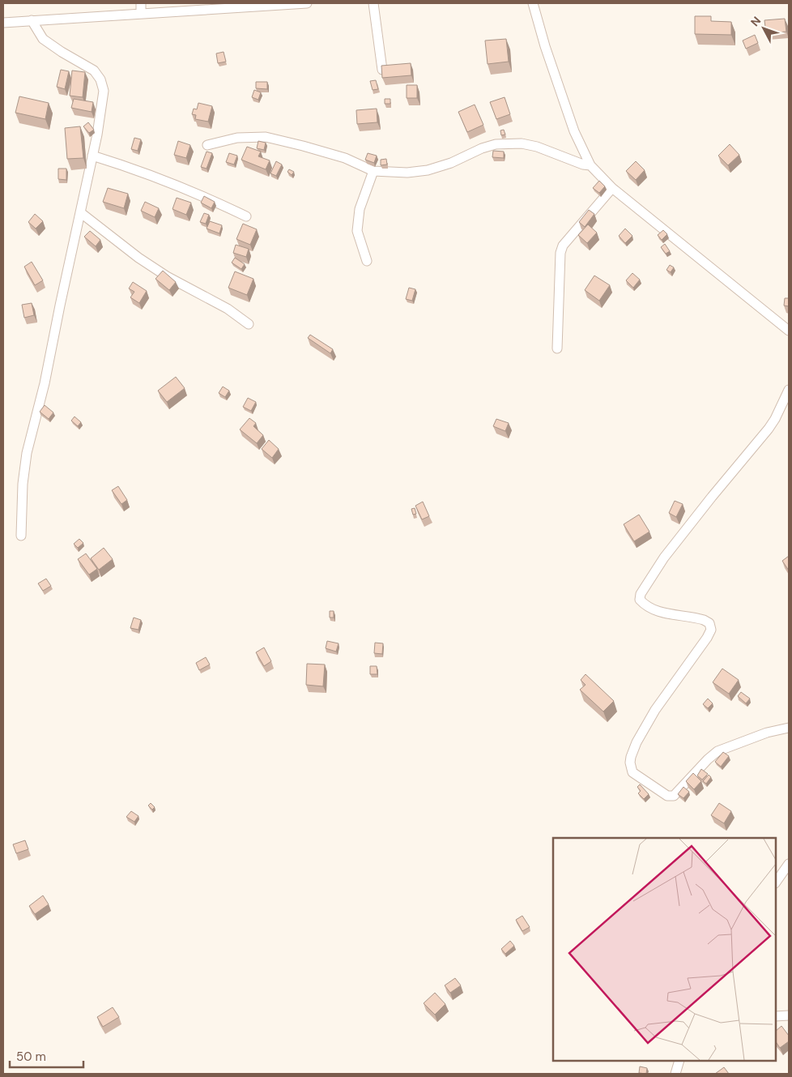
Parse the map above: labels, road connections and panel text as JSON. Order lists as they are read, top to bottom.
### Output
{
  "scale_bar": "50 m",
  "north": "top left"
}
